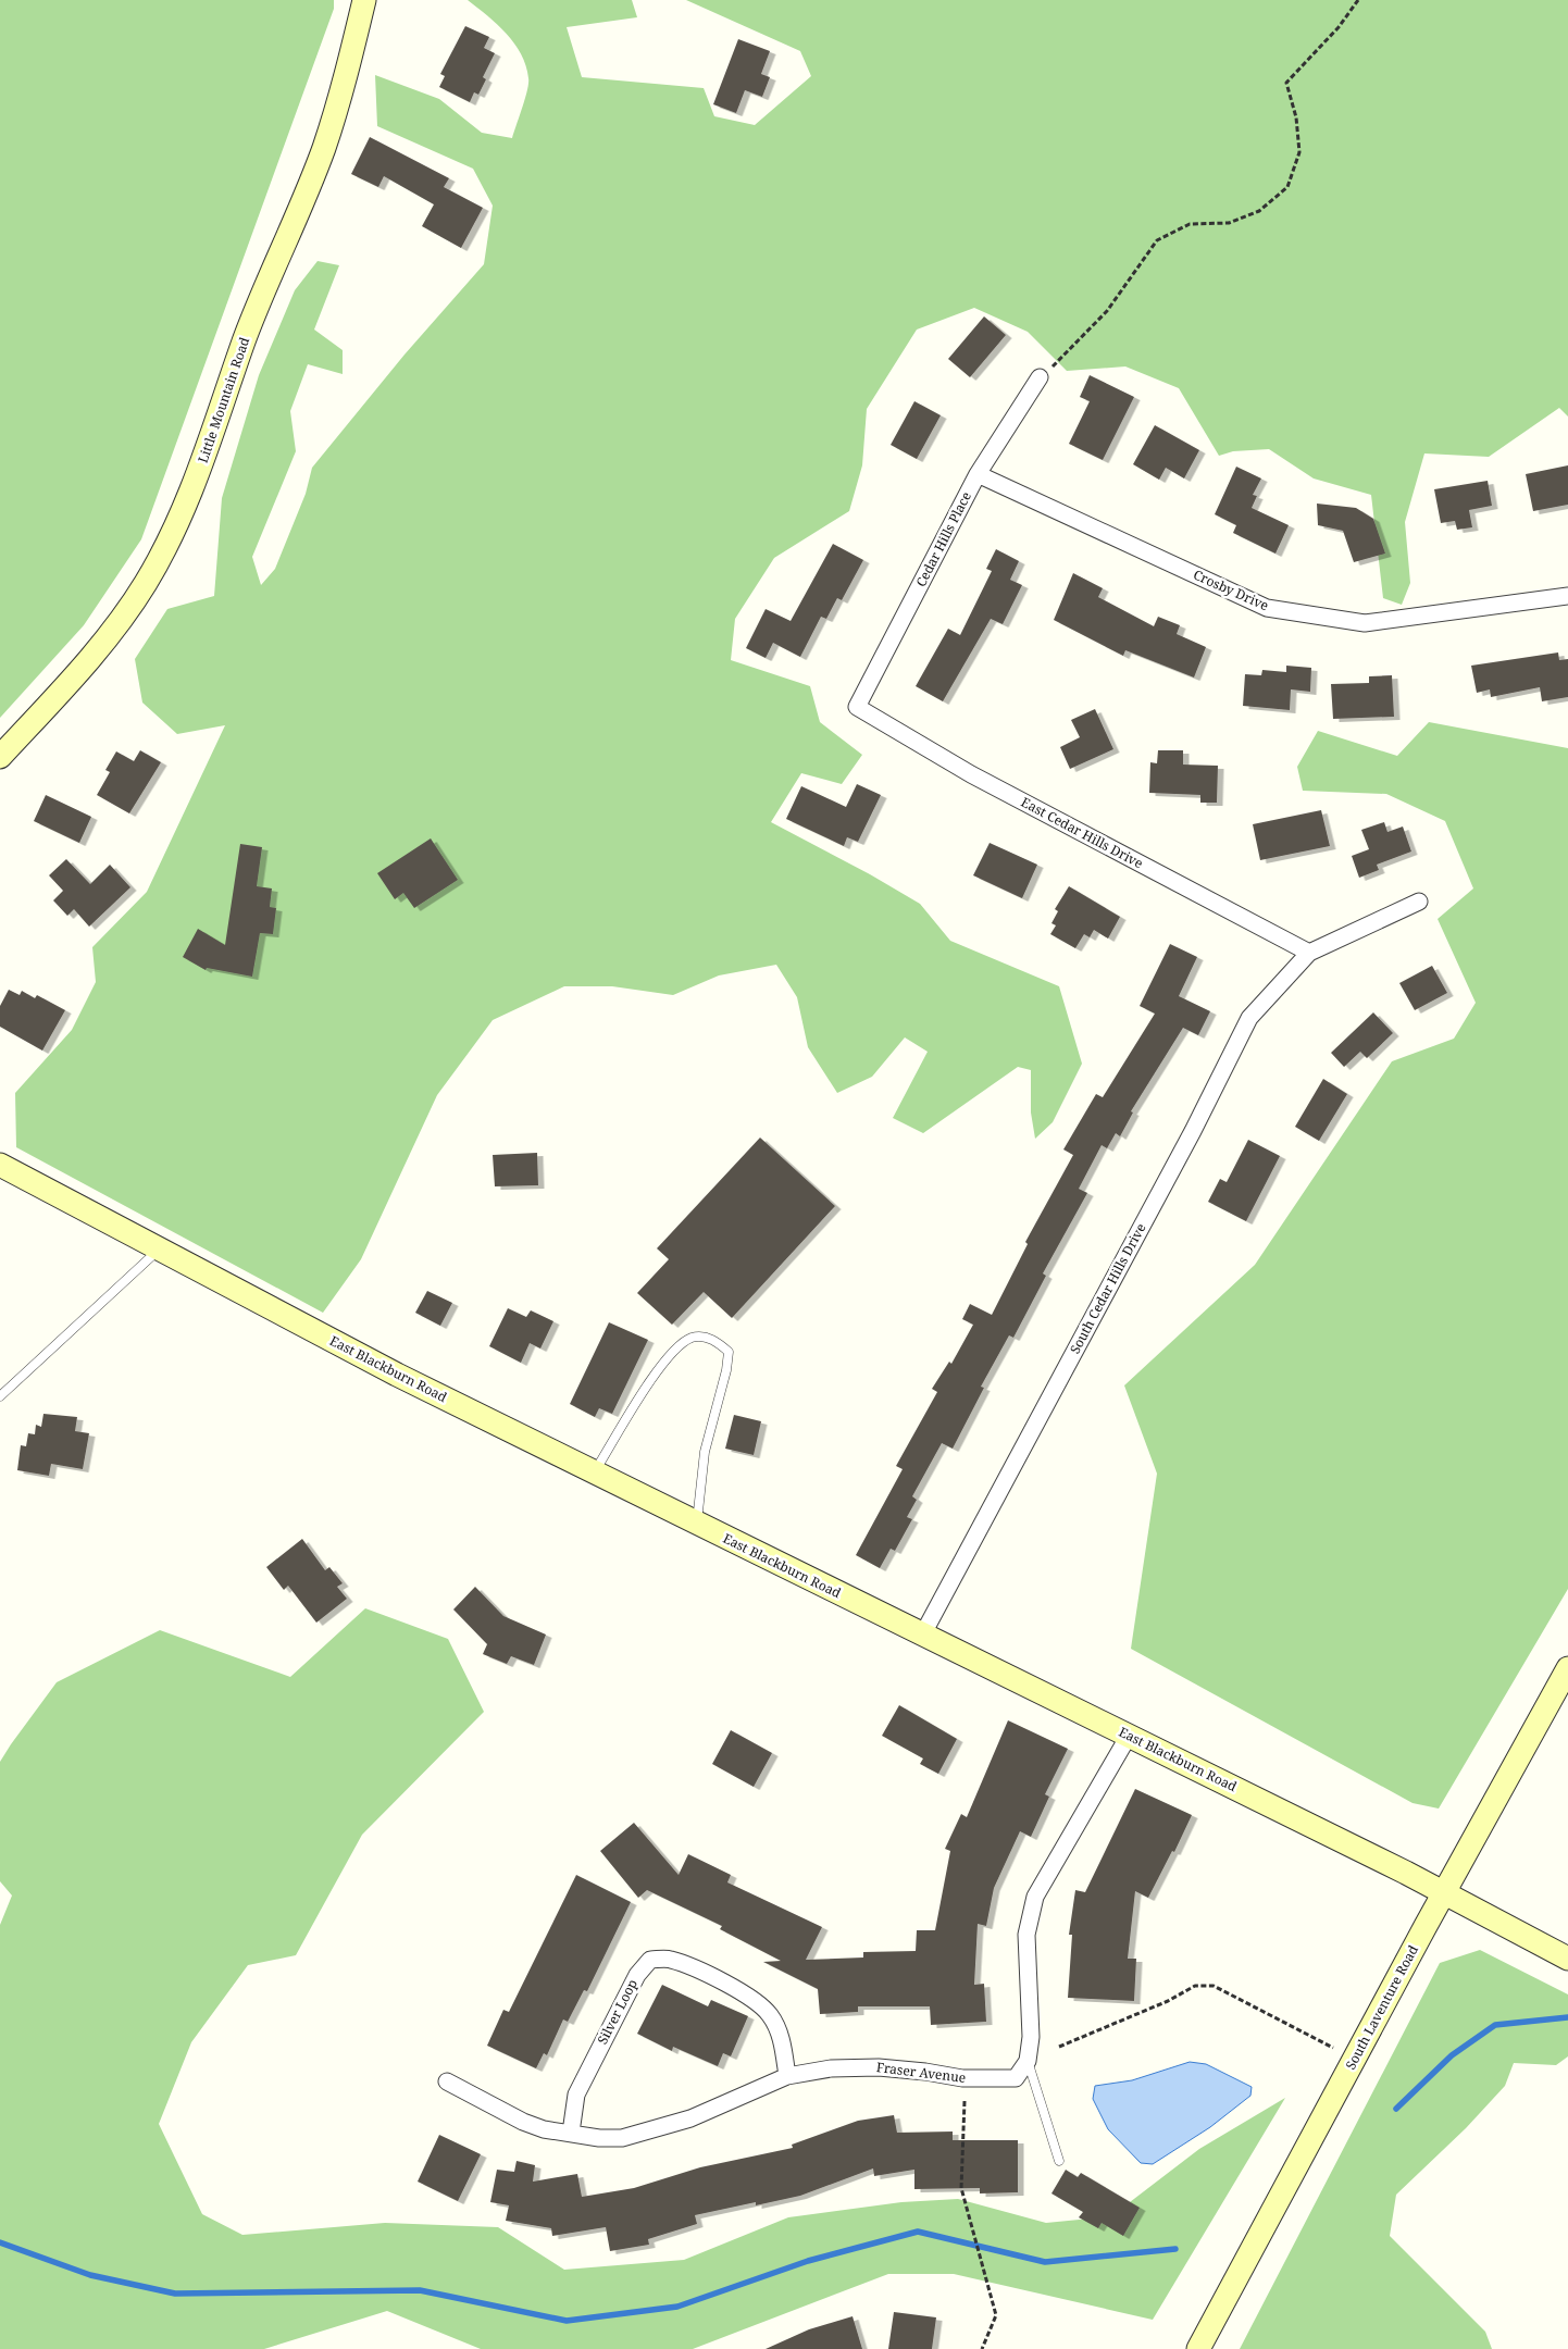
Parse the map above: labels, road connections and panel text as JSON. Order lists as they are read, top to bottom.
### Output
{
  "streets": {
    "street": [
      "Little Mountain Road",
      "Cedar Hills Place",
      "Crosby Drive",
      "East Cedar Hills Drive",
      "South Cedar Hills Drive",
      "East Blackburn Road",
      "South Laventure Road",
      "Silver Loop",
      "Fraser Avenue"
    ]
  },
  "crossings": [
    ["Cedar Hills Place", "Crosby Drive"],
    ["Cedar Hills Place", "East Cedar Hills Drive"],
    ["East Cedar Hills Drive", "South Cedar Hills Drive"],
    ["South Cedar Hills Drive", "East Blackburn Road"],
    ["East Blackburn Road", "South Laventure Road"],
    ["Silver Loop", "Fraser Avenue"]
  ]
}
